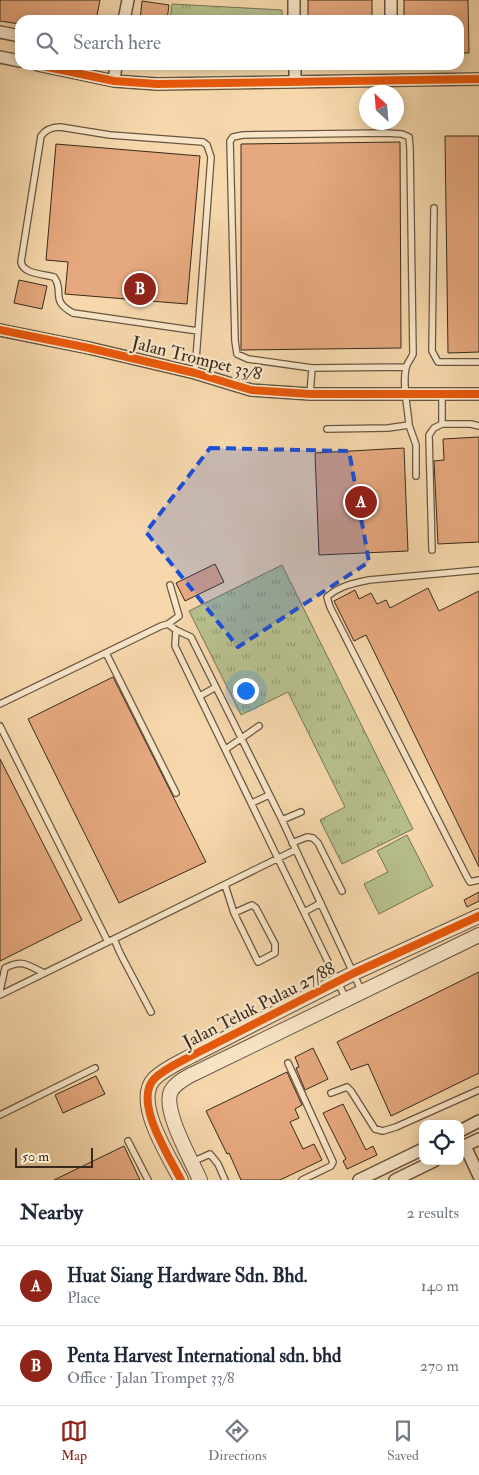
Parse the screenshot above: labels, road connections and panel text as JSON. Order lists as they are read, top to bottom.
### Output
{
  "streets": {
    "street": ["Jalan Trompet 33/8", "Jalan Teluk Pulau 27/88"]
  },
  "scale_bar": "50 m",
  "north": "top left",
  "page": {
    "search": "Search here",
    "pins": ["B", "A"],
    "scale": "50 m",
    "heading": ["Nearby", "2 results"],
    "list": [
      {
        "mark": "A",
        "name": "Huat Siang Hardware Sdn. Bhd.",
        "note": "Place",
        "value": "140 m"
      },
      {
        "mark": "B",
        "name": "Penta Harvest International sdn. bhd",
        "note": "Office · Jalan Trompet 33/8",
        "value": "270 m"
      }
    ],
    "nav": ["Map", "Directions", "Saved"]
  }
}
